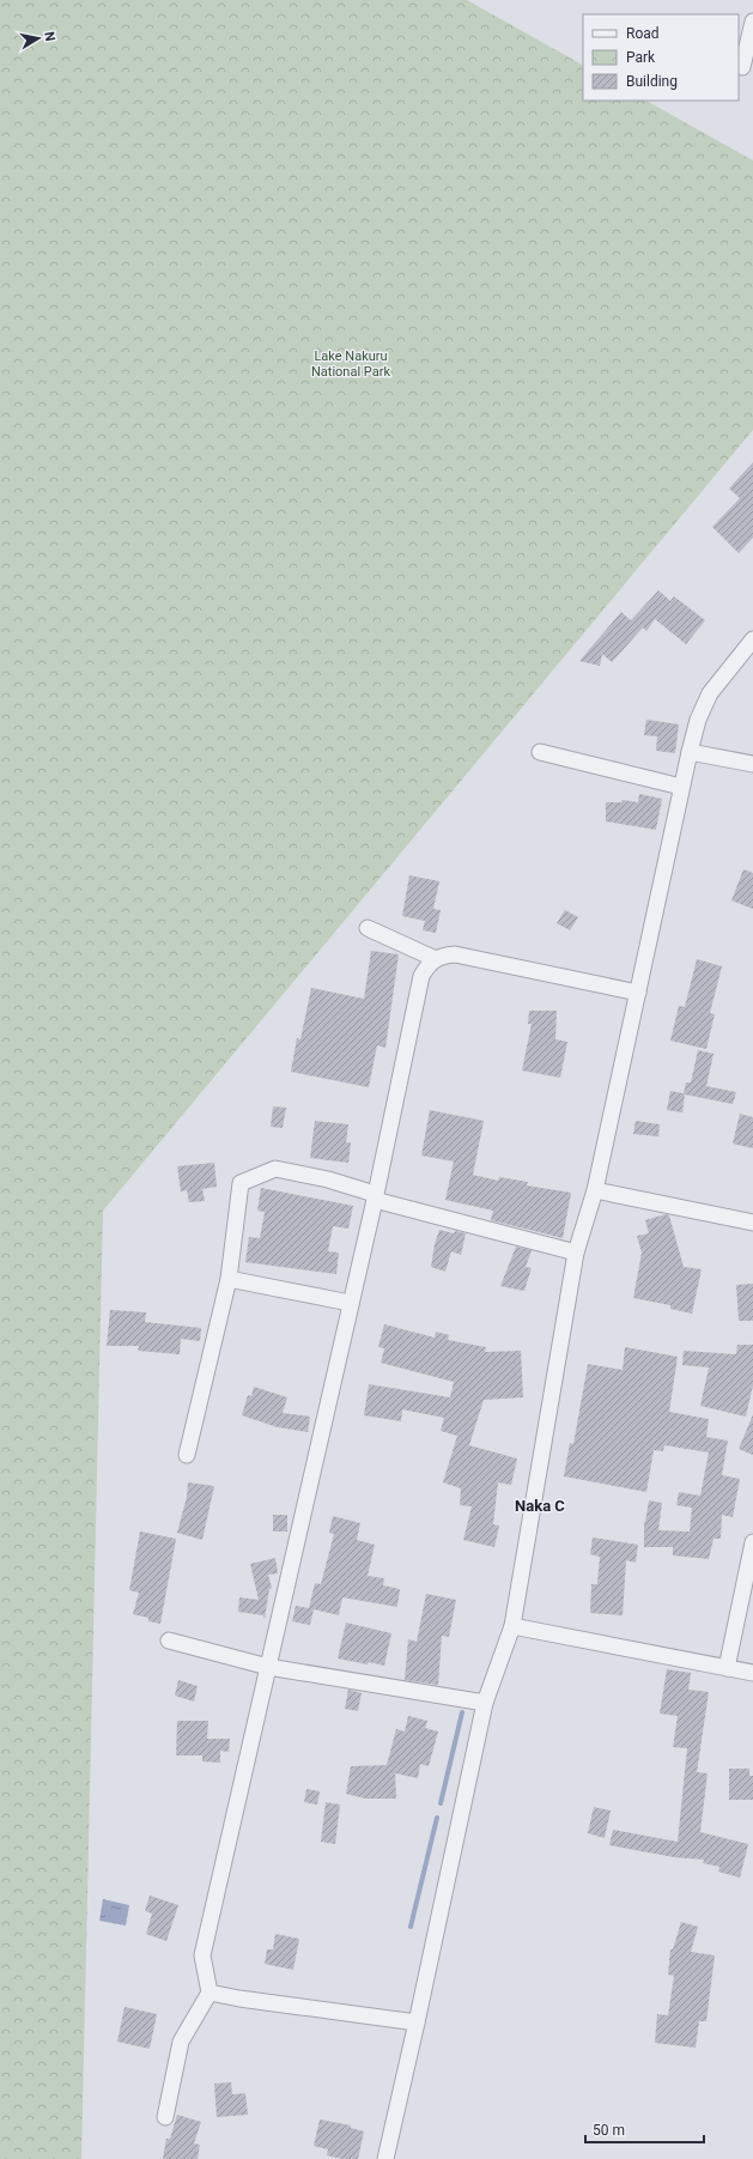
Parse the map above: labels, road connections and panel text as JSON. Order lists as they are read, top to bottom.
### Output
{
  "districts": ["Naka C"],
  "parks": ["Lake Nakuru National Park"],
  "legend": ["Road", "Park", "Building"],
  "scale_bar": "50 m",
  "north": "right"
}
